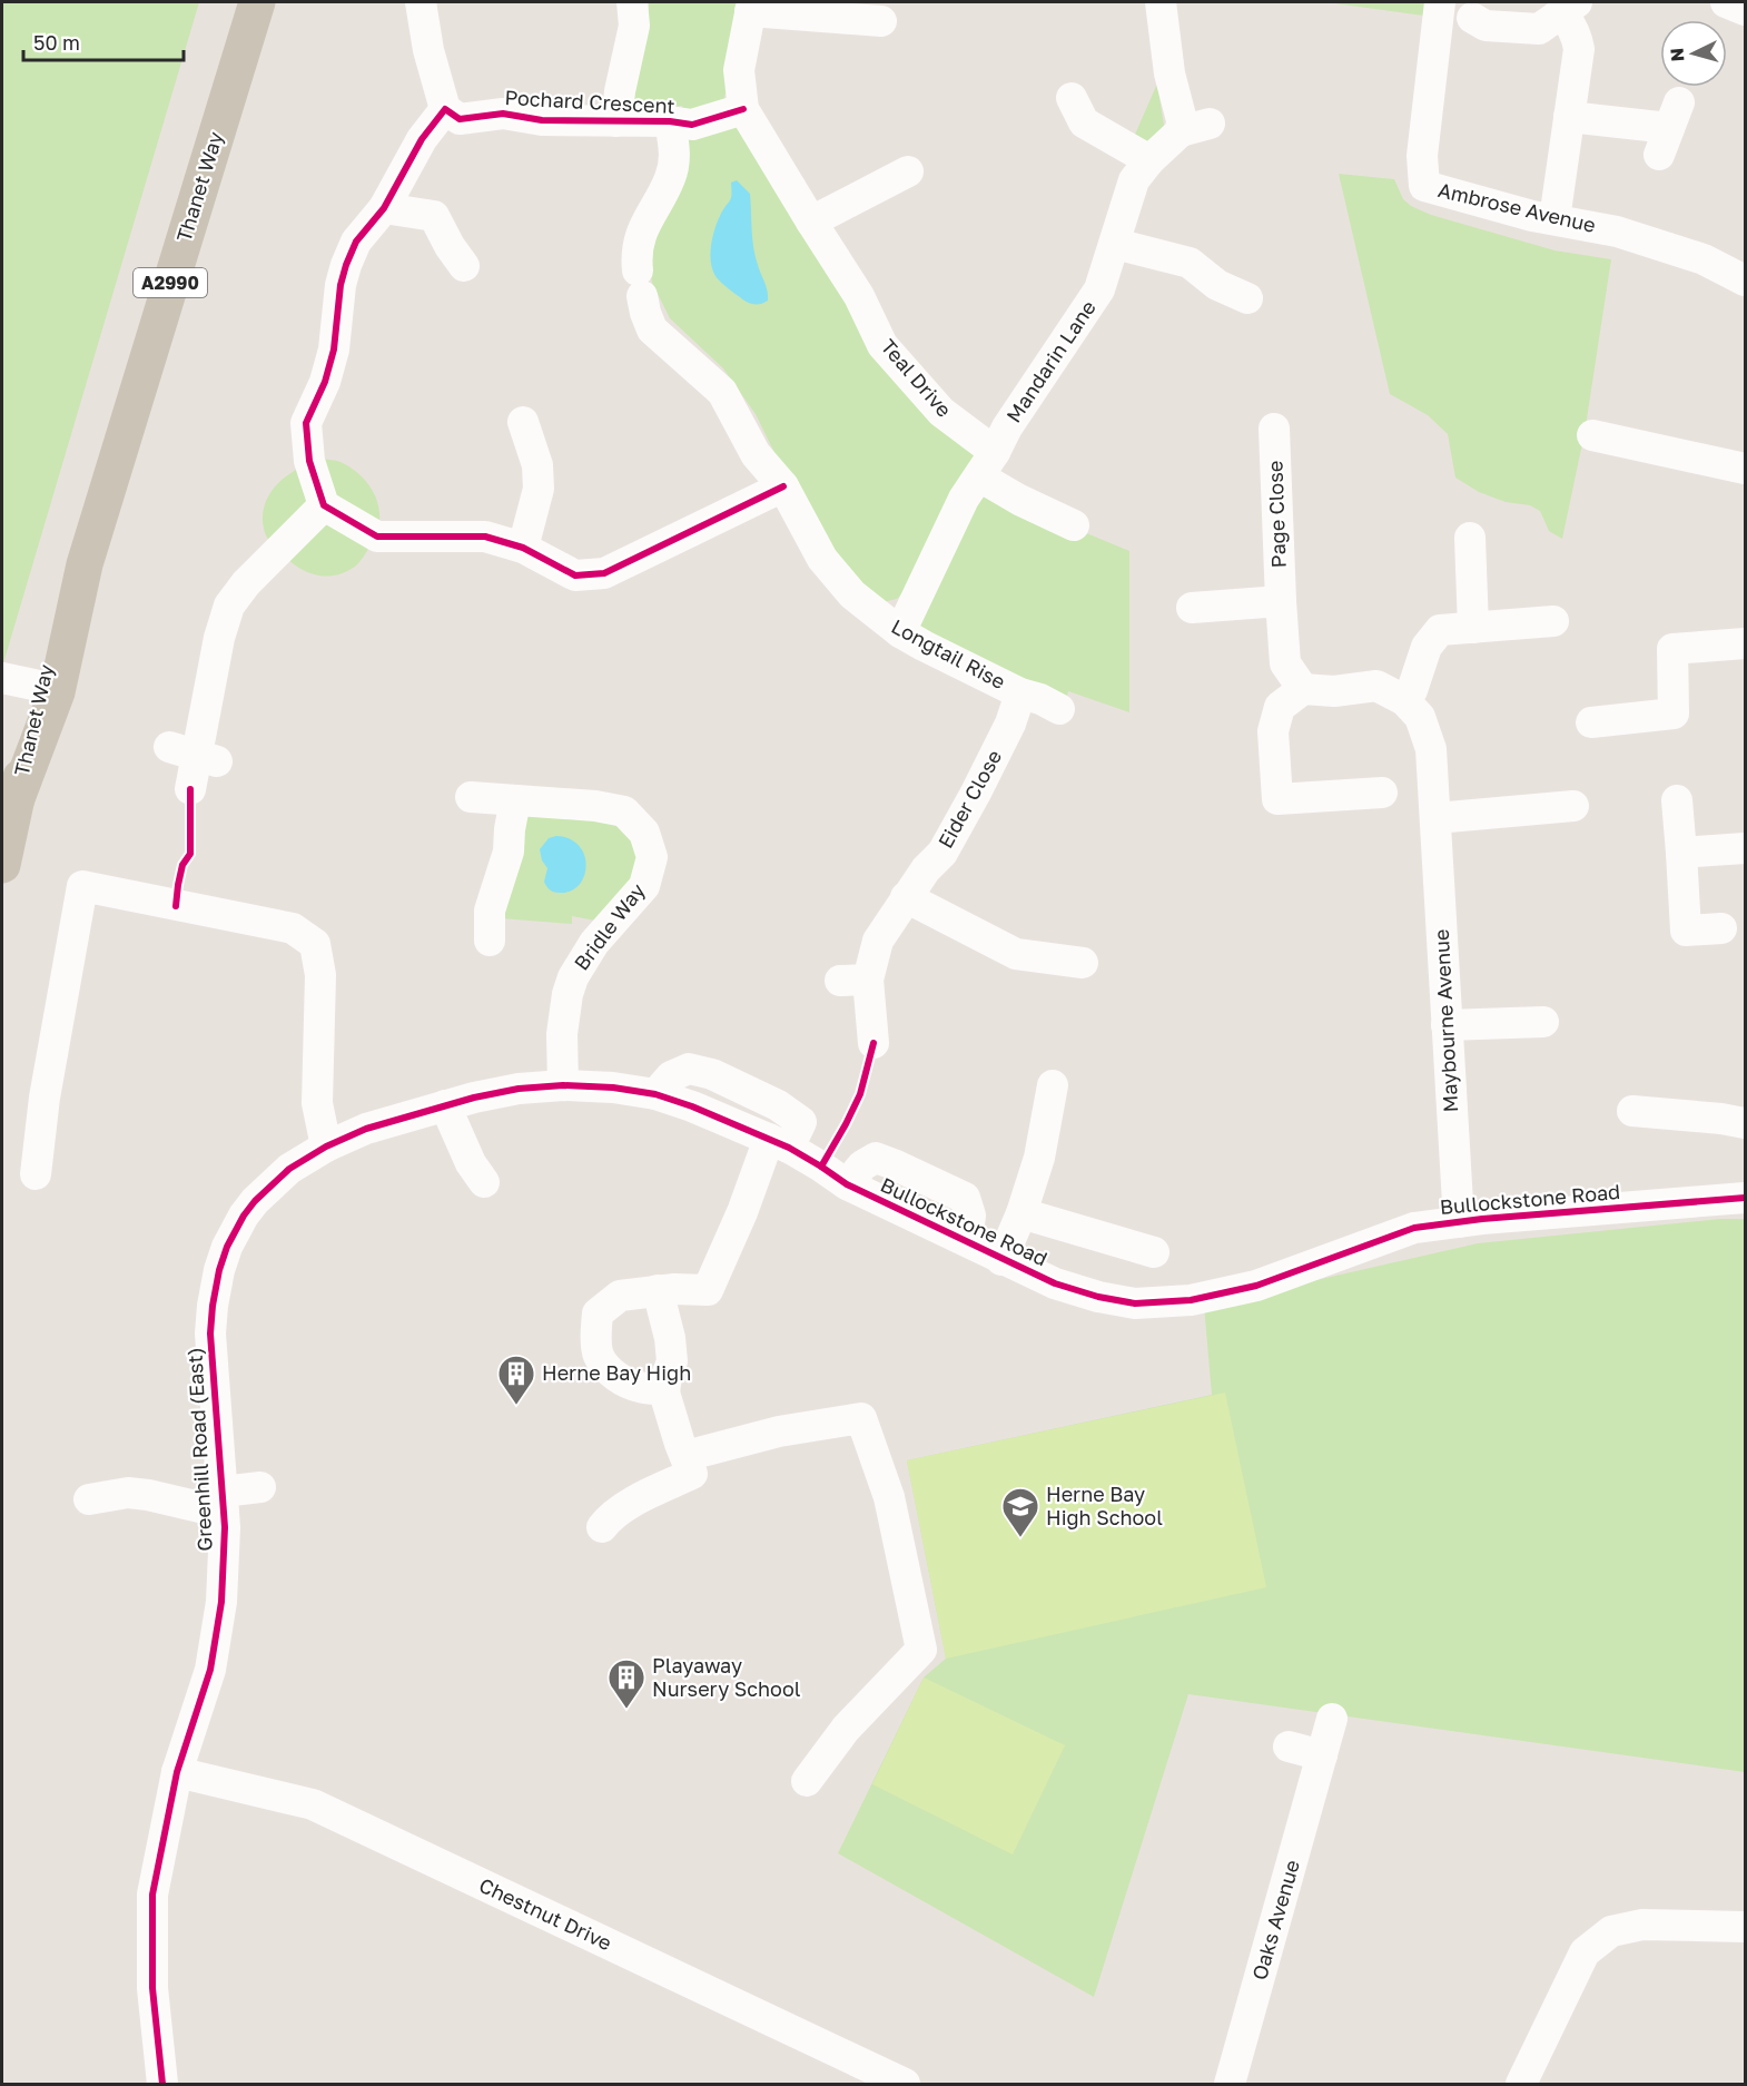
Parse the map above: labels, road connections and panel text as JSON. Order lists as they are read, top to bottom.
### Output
{
  "streets": {
    "main road": ["Thanet Way", "A2990"],
    "street": [
      "Pochard Crescent",
      "Ambrose Avenue",
      "Mandarin Lane",
      "Teal Drive",
      "Page Close",
      "Longtail Rise",
      "Eider Close",
      "Bridle Way",
      "Maybourne Avenue",
      "Bullockstone Road",
      "Greenhill Road (East)",
      "Chestnut Drive",
      "Oaks Avenue"
    ]
  },
  "crossings": [
    ["Pochard Crescent", "Teal Drive"],
    ["Pochard Crescent", "Longtail Rise"],
    ["Mandarin Lane", "Teal Drive"],
    ["Mandarin Lane", "Longtail Rise"],
    ["Longtail Rise", "Eider Close"],
    ["Maybourne Avenue", "Bullockstone Road"],
    ["Greenhill Road (East)", "Chestnut Drive"]
  ],
  "places": {
    "building": ["Herne Bay High", "Playaway Nursery School"],
    "school or university": ["Herne Bay High School"]
  },
  "scale_bar": "50 m",
  "north": "left"
}
